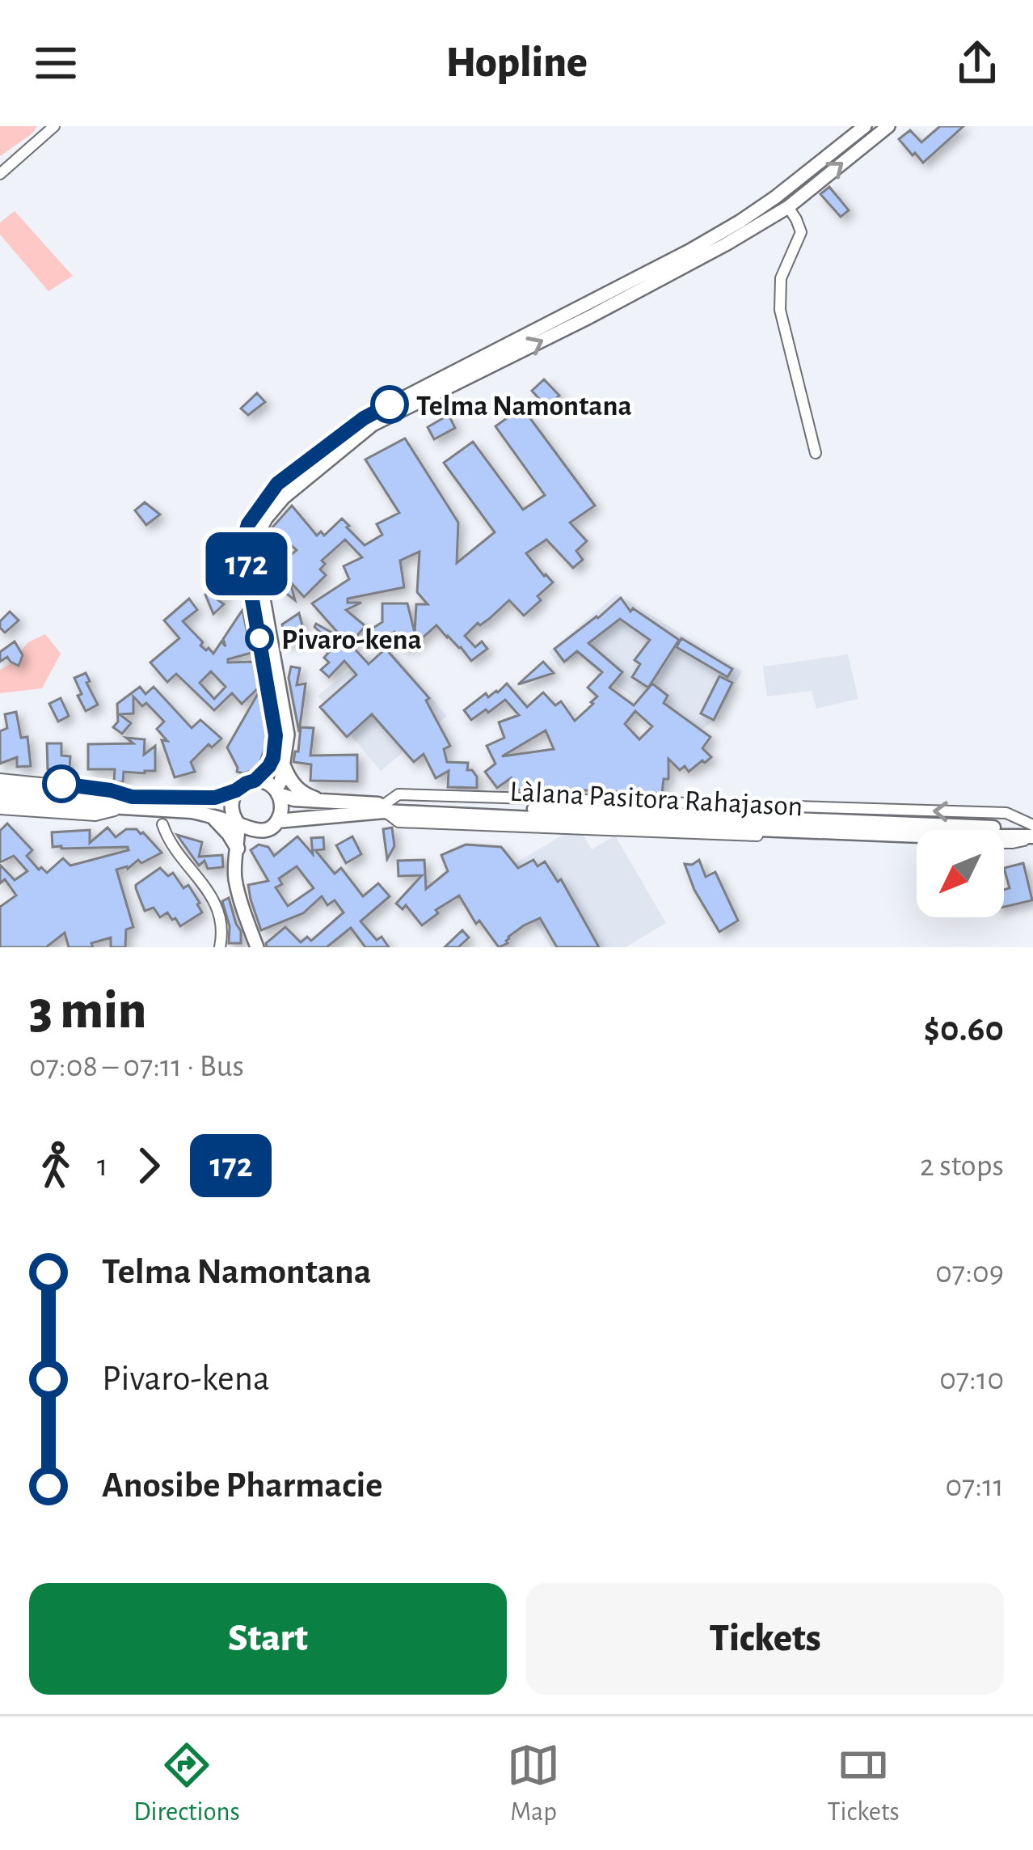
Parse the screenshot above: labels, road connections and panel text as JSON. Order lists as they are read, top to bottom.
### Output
{
  "streets": {
    "main road": ["Làlana Pasitora Rahajason"]
  },
  "places": ["Telma Namontana", "Pivaro-kena"],
  "lines": ["bus line 172"],
  "north": "bottom left",
  "page": {
    "header": "Hopline",
    "on_map": "172",
    "heading": ["3 min", "07:08 – 07:11 · Bus", "$0.60"],
    "legs": ["1", "172", "2 stops"],
    "list": [
      {
        "name": "Telma Namontana",
        "value": "07:09"
      },
      {
        "name": "Pivaro-kena",
        "value": "07:10"
      },
      {
        "name": "Anosibe Pharmacie",
        "value": "07:11"
      }
    ],
    "buttons": ["Start", "Tickets"],
    "tabs": ["Directions", "Map", "Tickets"]
  }
}
